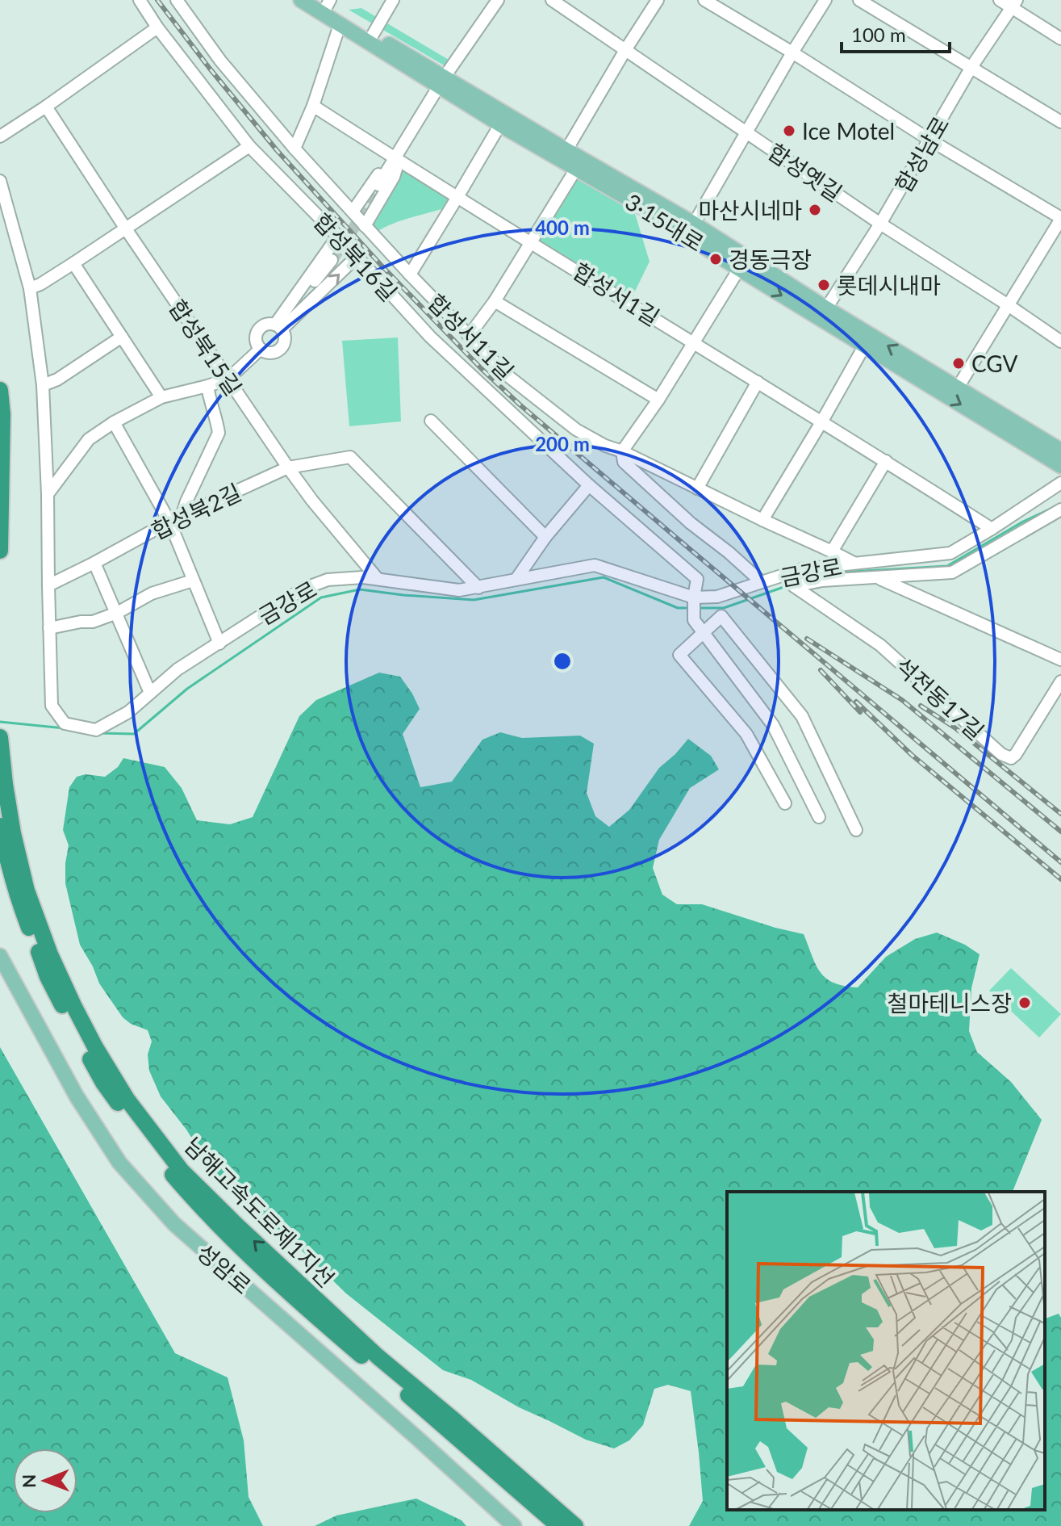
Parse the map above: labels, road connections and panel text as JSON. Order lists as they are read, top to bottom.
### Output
{
  "streets": {
    "highway": ["남해고속도로제1지선"],
    "main road": ["3·15대로", "성암로"],
    "street": [
      "합성남로",
      "합성옛길",
      "합성북16길",
      "합성서1길",
      "합성서11길",
      "합성북15길",
      "합성북2길",
      "금강로",
      "석전동17길"
    ]
  },
  "crossings": [
    ["합성남로", "합성옛길"],
    ["합성남로", "3·15대로"],
    ["합성북16길", "금강로"],
    ["합성서1길", "금강로"],
    ["합성서11길", "금강로"],
    ["합성북15길", "합성북2길"],
    ["합성북15길", "금강로"],
    ["합성북2길", "금강로"]
  ],
  "places": [
    "Ice Motel",
    "마산시네마",
    "경동극장",
    "롯데시내마",
    "CGV",
    "철마테니스장"
  ],
  "scale_bar": "100 m",
  "north": "left",
  "rings": ["400 m", "200 m"]
}
